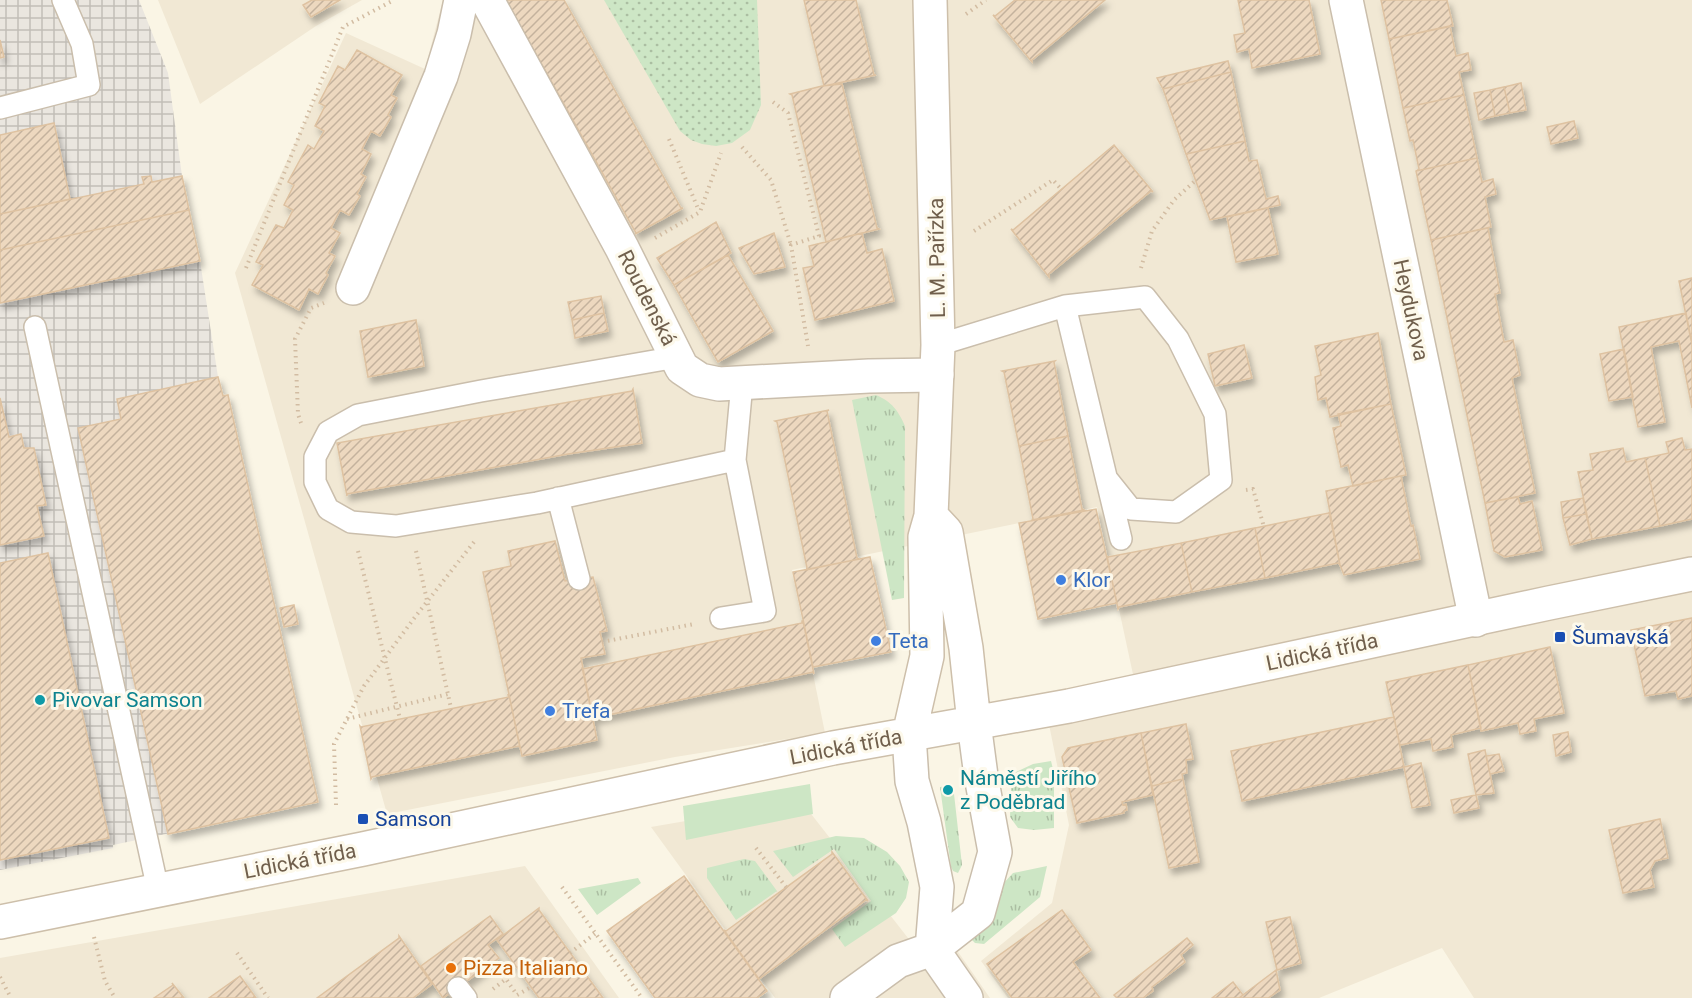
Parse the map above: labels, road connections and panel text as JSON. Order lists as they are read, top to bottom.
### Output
{
  "streets": {
    "street": [
      "L. M. Pařízka",
      "Roudenská",
      "Heydukova",
      "Lidická třída"
    ]
  },
  "crossings": [
    ["L. M. Pařízka", "Roudenská"],
    ["L. M. Pařízka", "Lidická třída"],
    ["Heydukova", "Lidická třída"]
  ],
  "places": {
    "other": [
      "Klor",
      "Teta",
      "Pivovar Samson",
      "Trefa",
      "Náměstí Jiřího z Poděbrad",
      "Pizza Italiano"
    ],
    "transit": ["Šumavská", "Samson"]
  }
}
